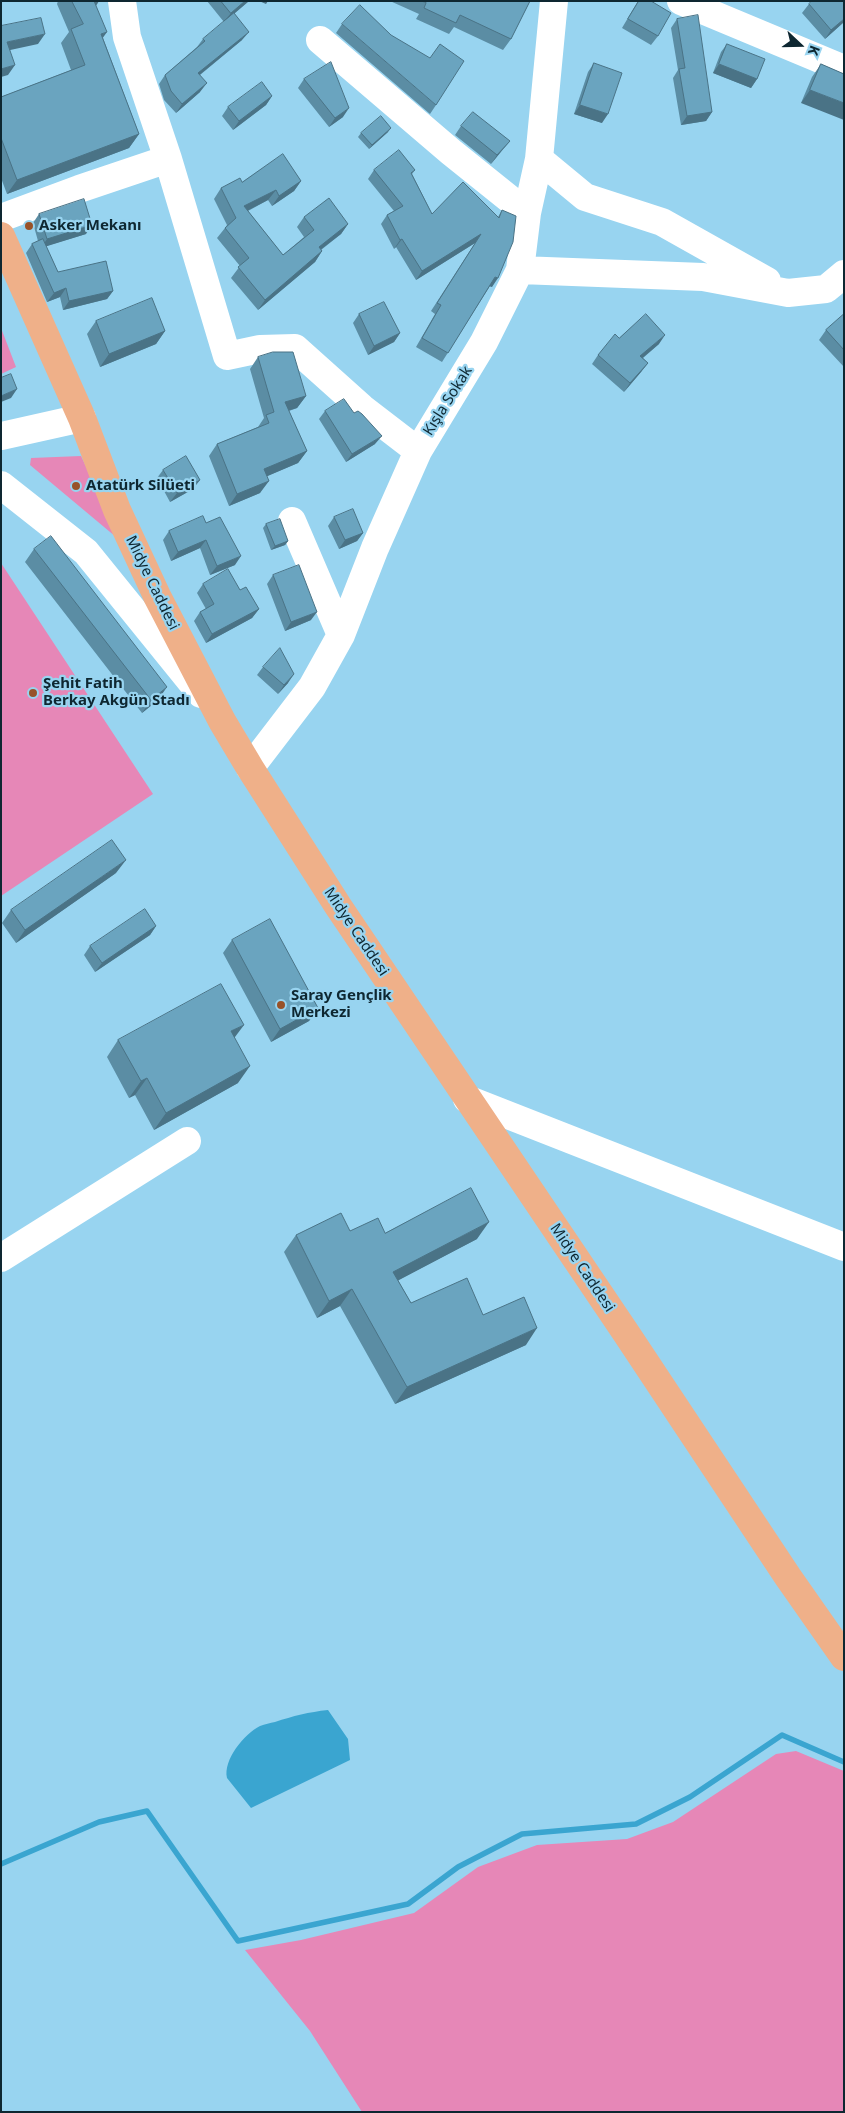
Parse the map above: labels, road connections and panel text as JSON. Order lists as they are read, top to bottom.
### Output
{
  "streets": {
    "main road": ["Midye Caddesi"],
    "street": ["Kışla Sokak"]
  },
  "crossings": [
    ["Kışla Sokak", "Midye Caddesi"]
  ],
  "places": [
    "Asker Mekanı",
    "Atatürk Silüeti",
    "Şehit Fatih Berkay Akgün Stadı",
    "Saray Gençlik Merkezi"
  ],
  "north": "right"
}
